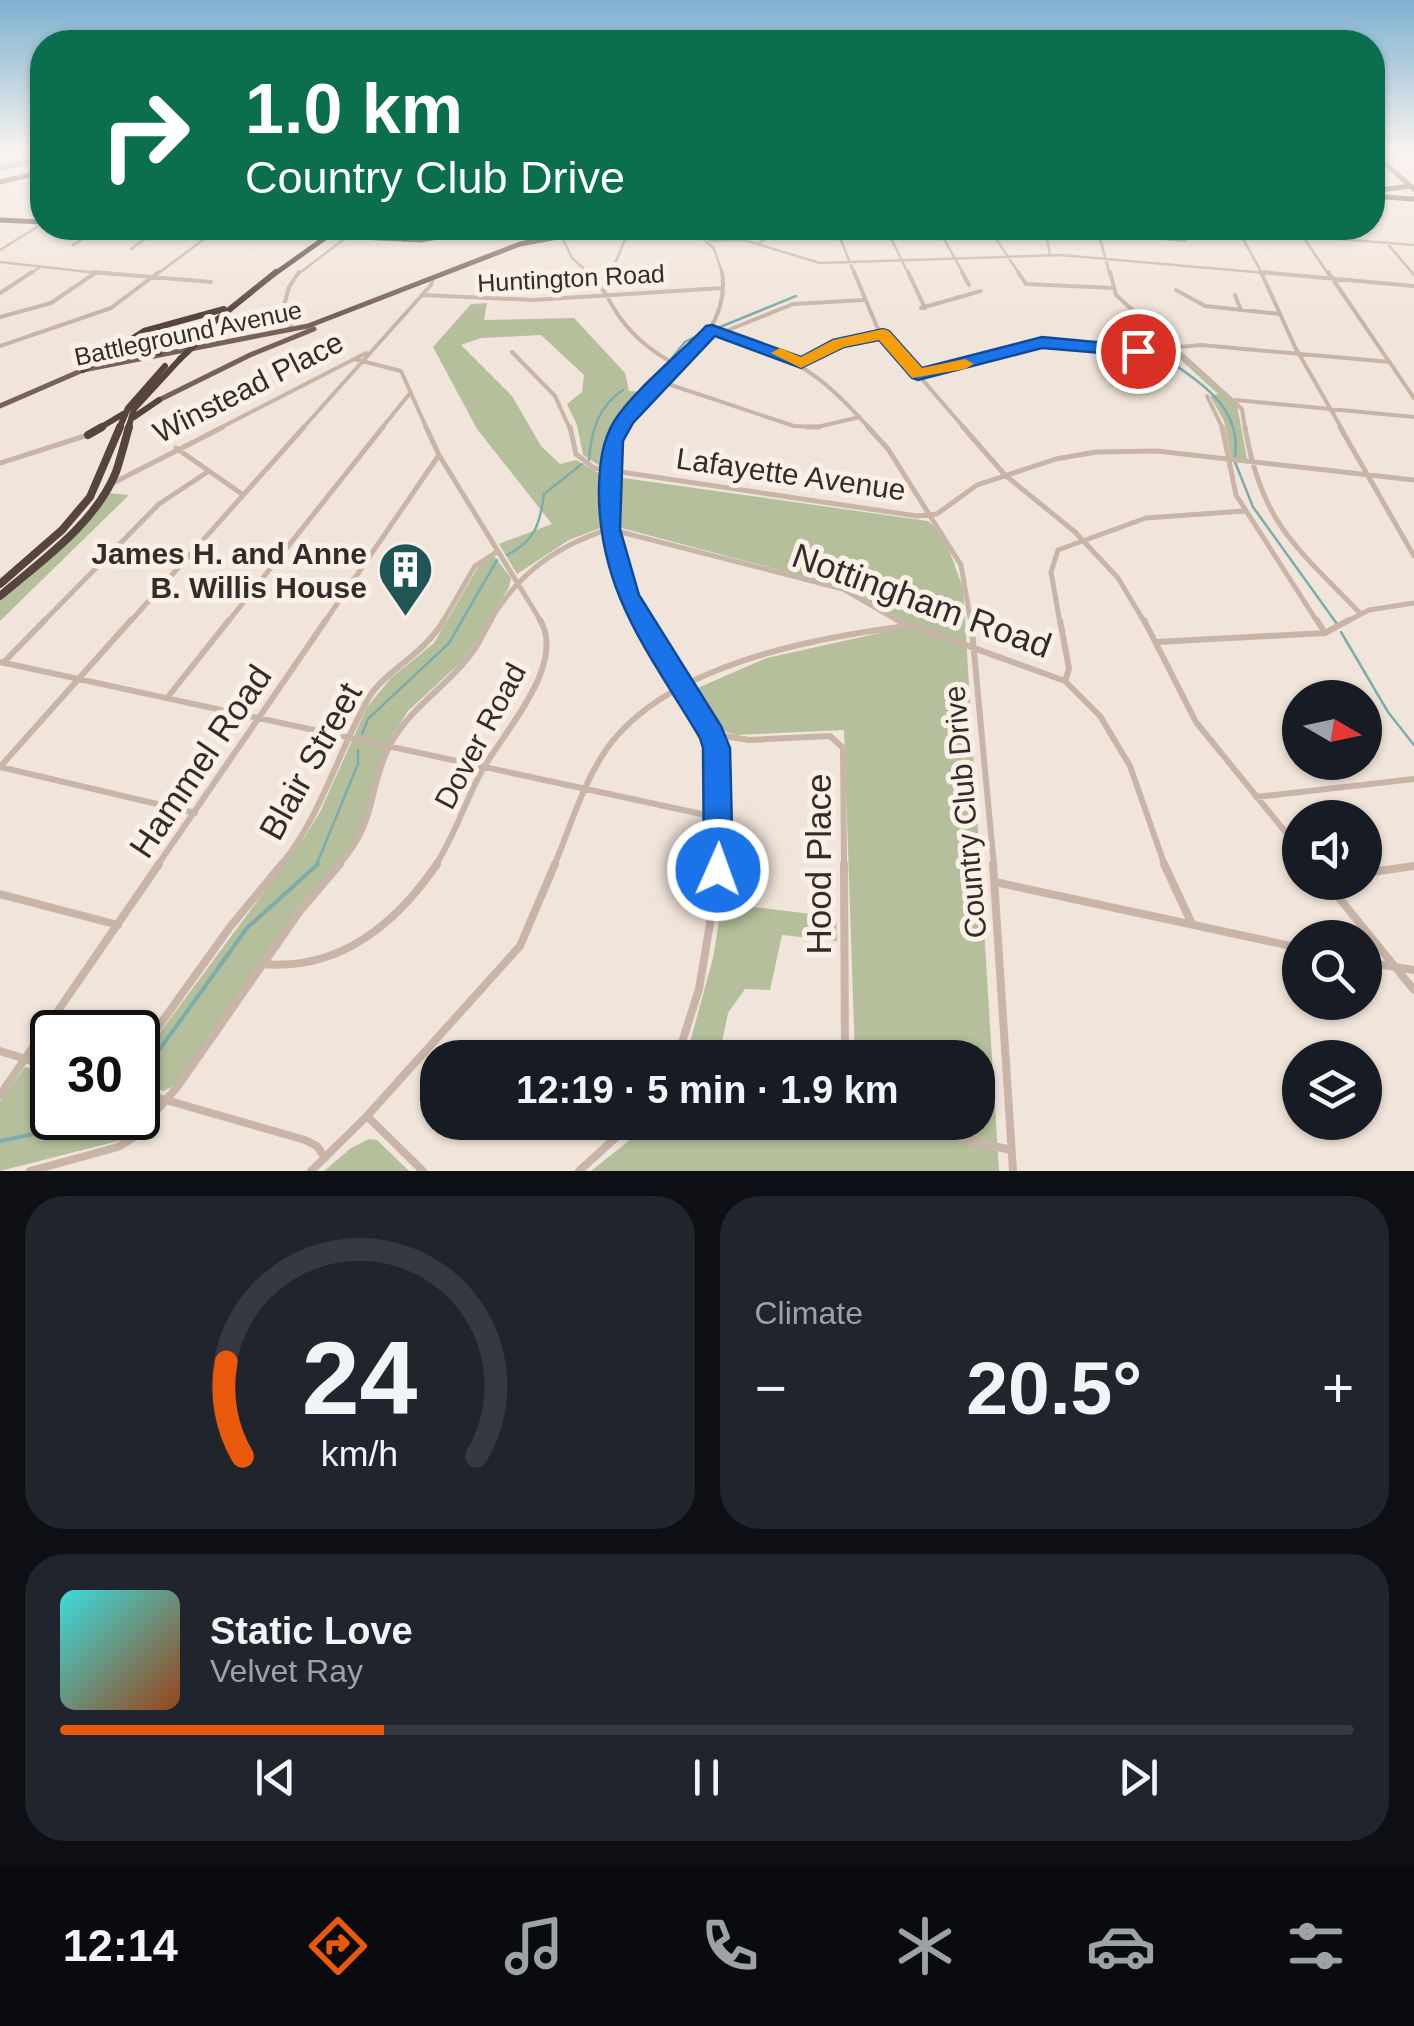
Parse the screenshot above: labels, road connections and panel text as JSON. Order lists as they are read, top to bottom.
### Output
{
  "streets": {
    "main road": ["Battleground Avenue"],
    "street": [
      "Huntington Road",
      "Winstead Place",
      "Lafayette Avenue",
      "Nottingham Road",
      "Dover Road",
      "Hammel Road",
      "Blair Street",
      "Country Club Drive",
      "Hood Place"
    ]
  },
  "crossings": [
    ["Winstead Place", "Dover Road"],
    ["Lafayette Avenue", "Country Club Drive"],
    ["Nottingham Road", "Country Club Drive"],
    ["Dover Road", "Hammel Road"],
    ["Dover Road", "Blair Street"]
  ],
  "places": {
    "building": ["James H. and Anne B. Willis House"]
  },
  "north": "right",
  "page": {
    "turn": ["1.0 km", "Country Club Drive"],
    "limit": "30",
    "trip": "12:19 · 5 min · 1.9 km",
    "tile": "Climate",
    "heat": ["−", "20.5°", "+"],
    "song": ["Static Love", "Velvet Ray"],
    "tabs": "12:14",
    "gauge": ["24", "km/h"]
  }
}
